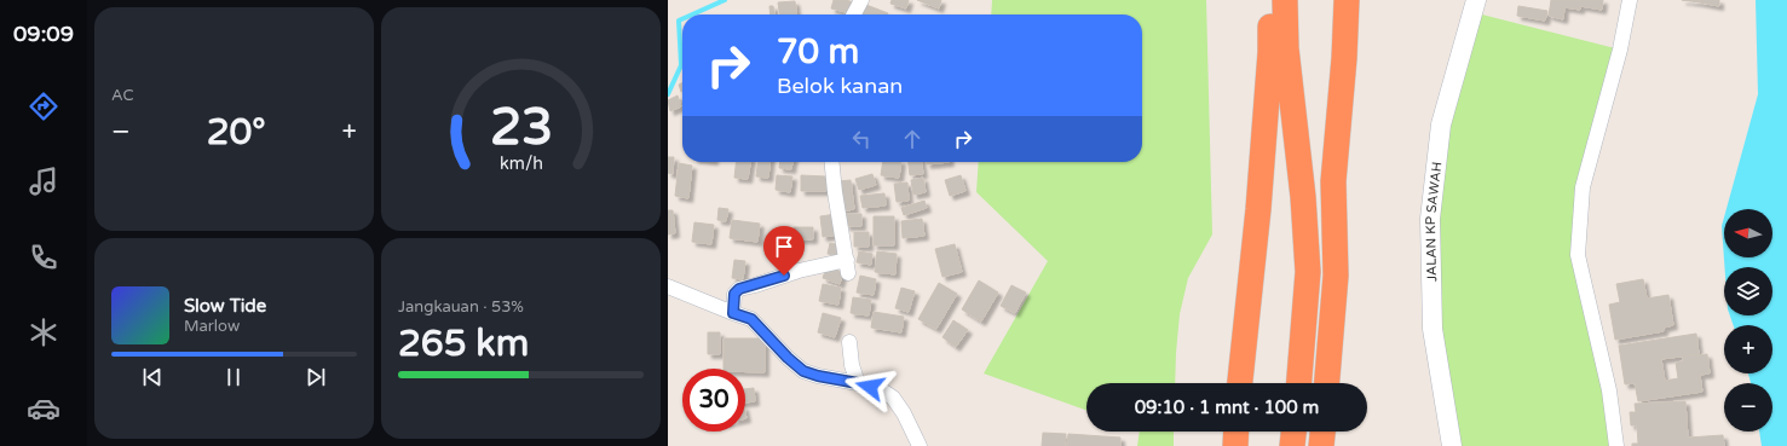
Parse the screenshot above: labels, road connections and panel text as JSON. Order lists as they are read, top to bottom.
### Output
{
  "streets": {
    "street": ["JALAN KP SAWAH"]
  },
  "north": "left",
  "page": {
    "tabs": "09:09",
    "tile": [
      "AC",
      ["Jangkauan · 53%", "265 km"]
    ],
    "turn": ["70 m", "Belok kanan"],
    "heat": ["−", "20°", "+"],
    "map_buttons": ["+", "−"],
    "song": ["Slow Tide", "Marlow"],
    "limit": "30",
    "trip": "09:10 · 1 mnt · 100 m",
    "gauge": ["23", "km/h"]
  }
}
